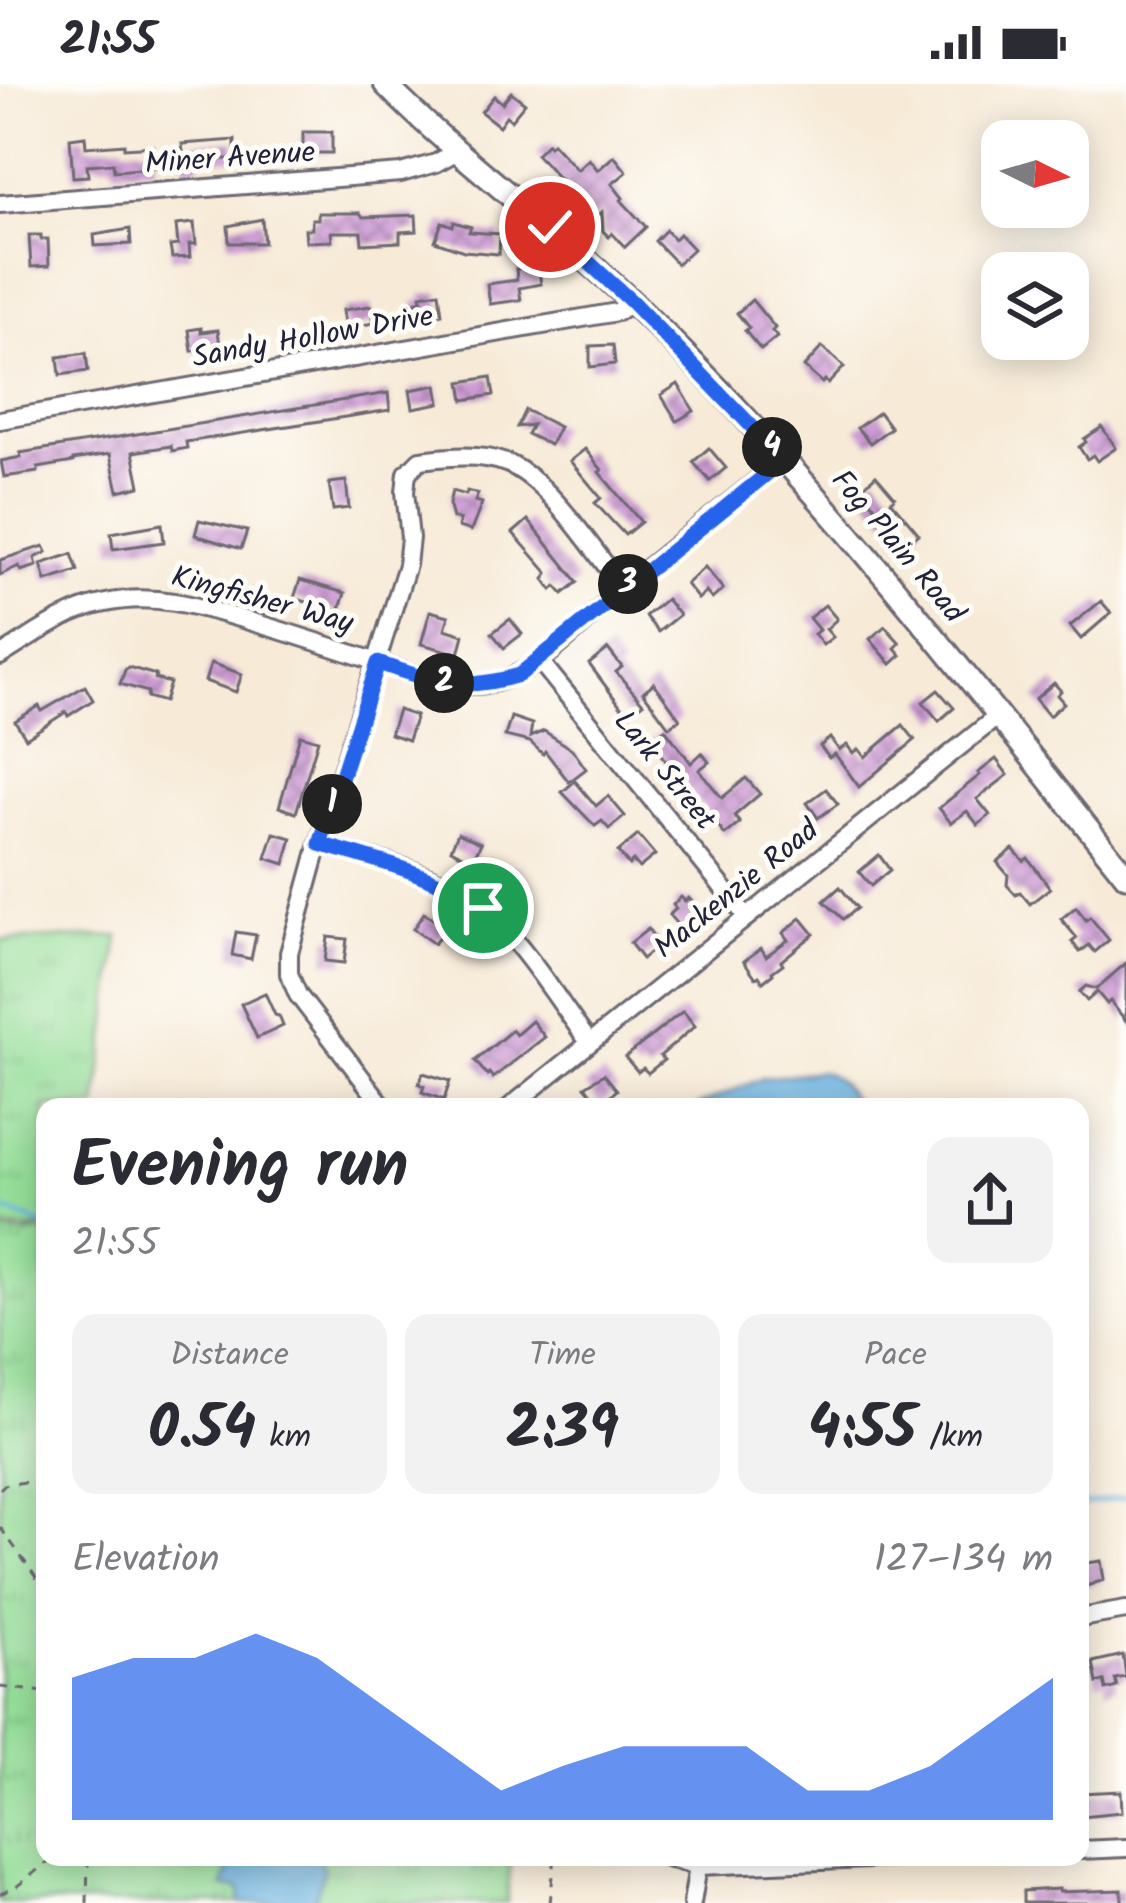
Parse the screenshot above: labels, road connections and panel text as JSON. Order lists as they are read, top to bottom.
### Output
{
  "streets": {
    "street": [
      "Miner Avenue",
      "Sandy Hollow Drive",
      "Fog Plain Road",
      "Kingfisher Way",
      "Lark Street",
      "Mackenzie Road"
    ]
  },
  "crossings": [
    ["Miner Avenue", "Fog Plain Road"],
    ["Sandy Hollow Drive", "Fog Plain Road"],
    ["Fog Plain Road", "Kingfisher Way"],
    ["Fog Plain Road", "Mackenzie Road"],
    ["Kingfisher Way", "Lark Street"],
    ["Lark Street", "Mackenzie Road"]
  ],
  "north": "right",
  "page": {
    "status": "21:55",
    "pins": [
      "4",
      "3",
      "2",
      "1"
    ],
    "heading": ["Evening run", "21:55"],
    "stats": [
      ["Distance", "0.54 km"],
      ["Time", "2:39"],
      ["Pace", "4:55 /km"]
    ],
    "chart": ["Elevation", "127–134 m"]
  }
}
